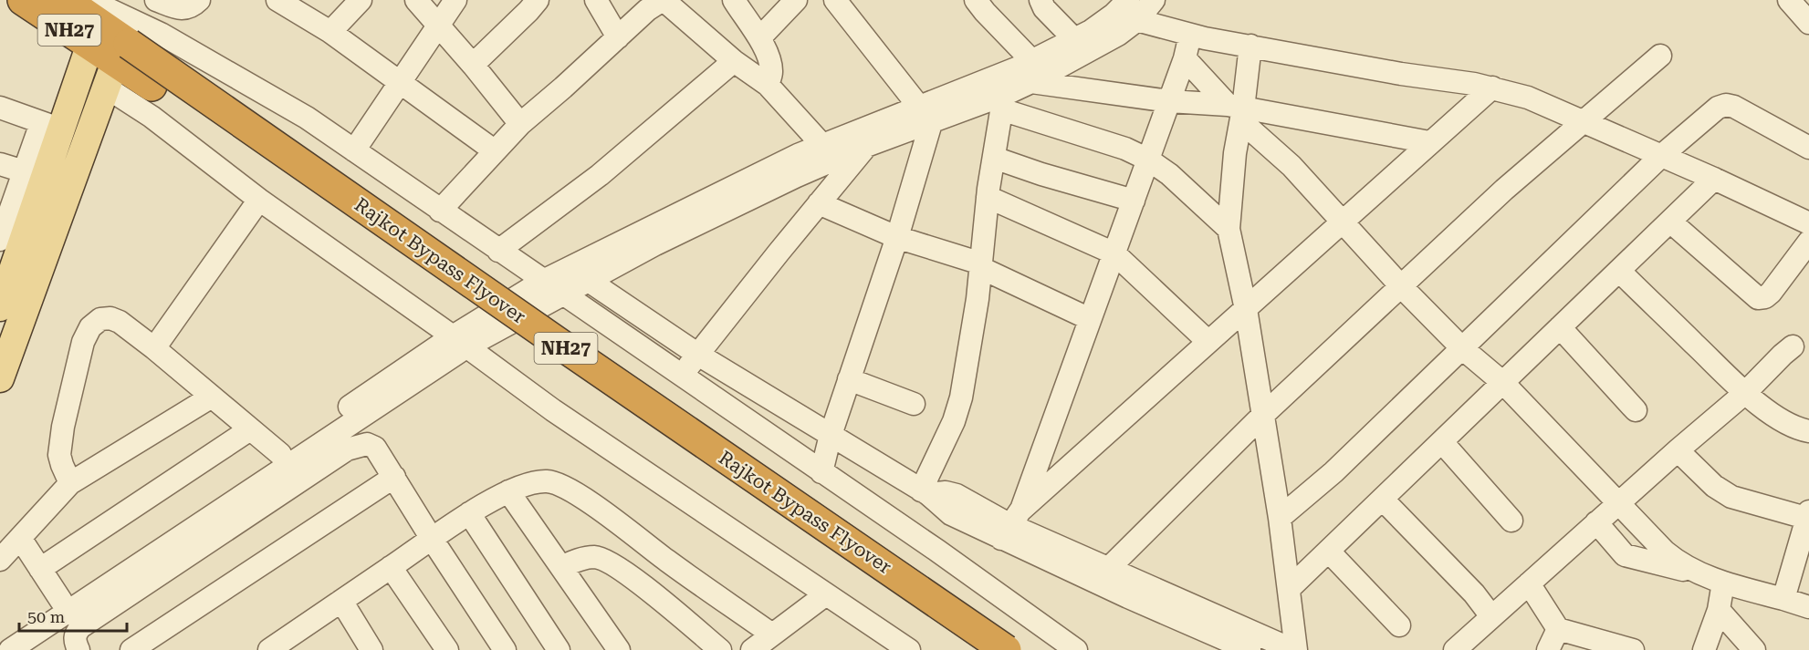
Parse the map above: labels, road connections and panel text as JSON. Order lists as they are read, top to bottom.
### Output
{
  "streets": {
    "highway": ["NH27", "Rajkot Bypass Flyover"]
  },
  "crossings": [
    ["NH27", "Rajkot Bypass Flyover"]
  ],
  "scale_bar": "50 m"
}
